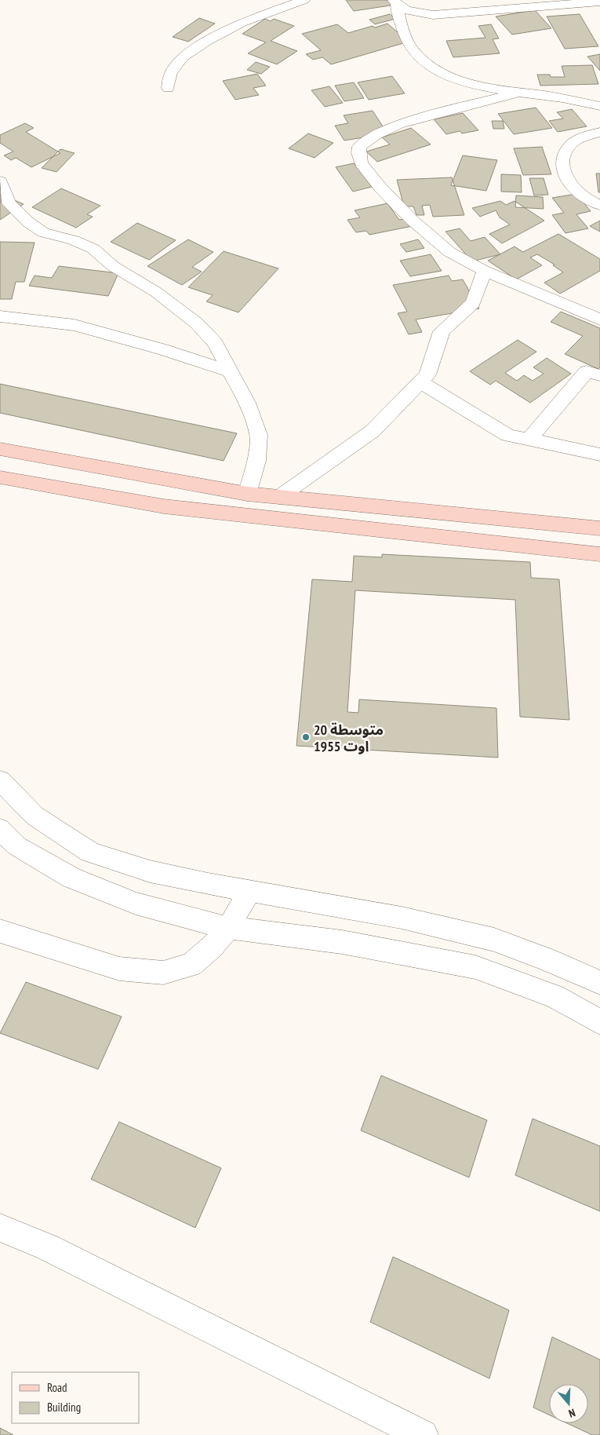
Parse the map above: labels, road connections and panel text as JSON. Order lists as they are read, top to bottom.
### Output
{
  "places": ["متوسطة 20 اوت 1955"],
  "legend": ["Road", "Building"],
  "north": "bottom"
}
